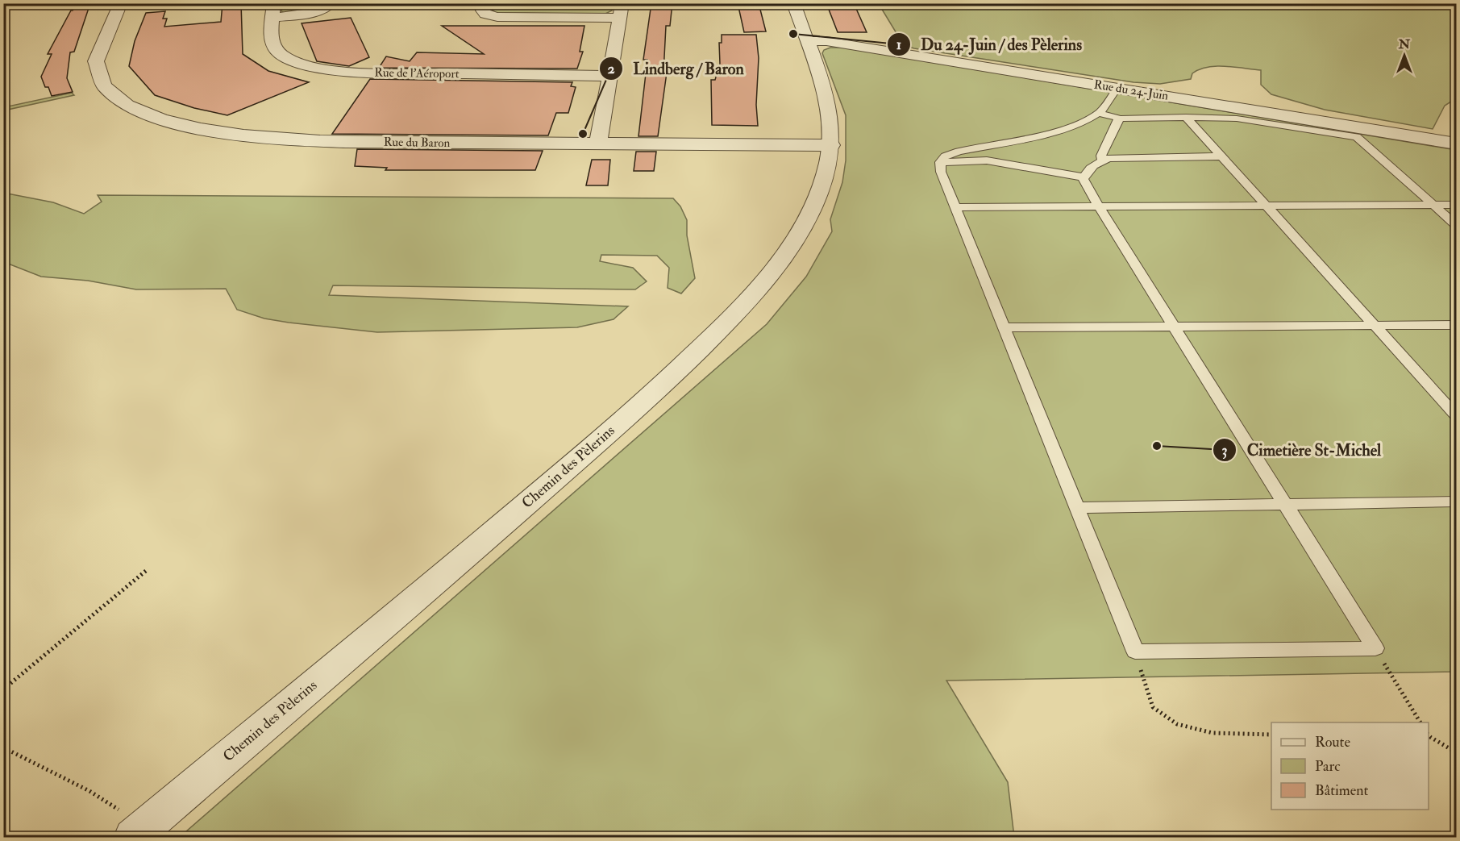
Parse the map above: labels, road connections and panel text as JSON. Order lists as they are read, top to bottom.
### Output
{
  "streets": {
    "street": [
      "Rue de l'Aéroport",
      "Rue du 24-Juin",
      "Rue du Baron",
      "Chemin des Pèlerins"
    ]
  },
  "crossings": [
    ["Rue du 24-Juin", "Chemin des Pèlerins"],
    ["Rue du Baron", "Chemin des Pèlerins"]
  ],
  "places": ["Du 24-Juin / des Pèlerins", "Lindberg / Baron", "Cimetière St-Michel"],
  "legend": ["Route", "Parc", "Bâtiment"],
  "north": "top"
}
